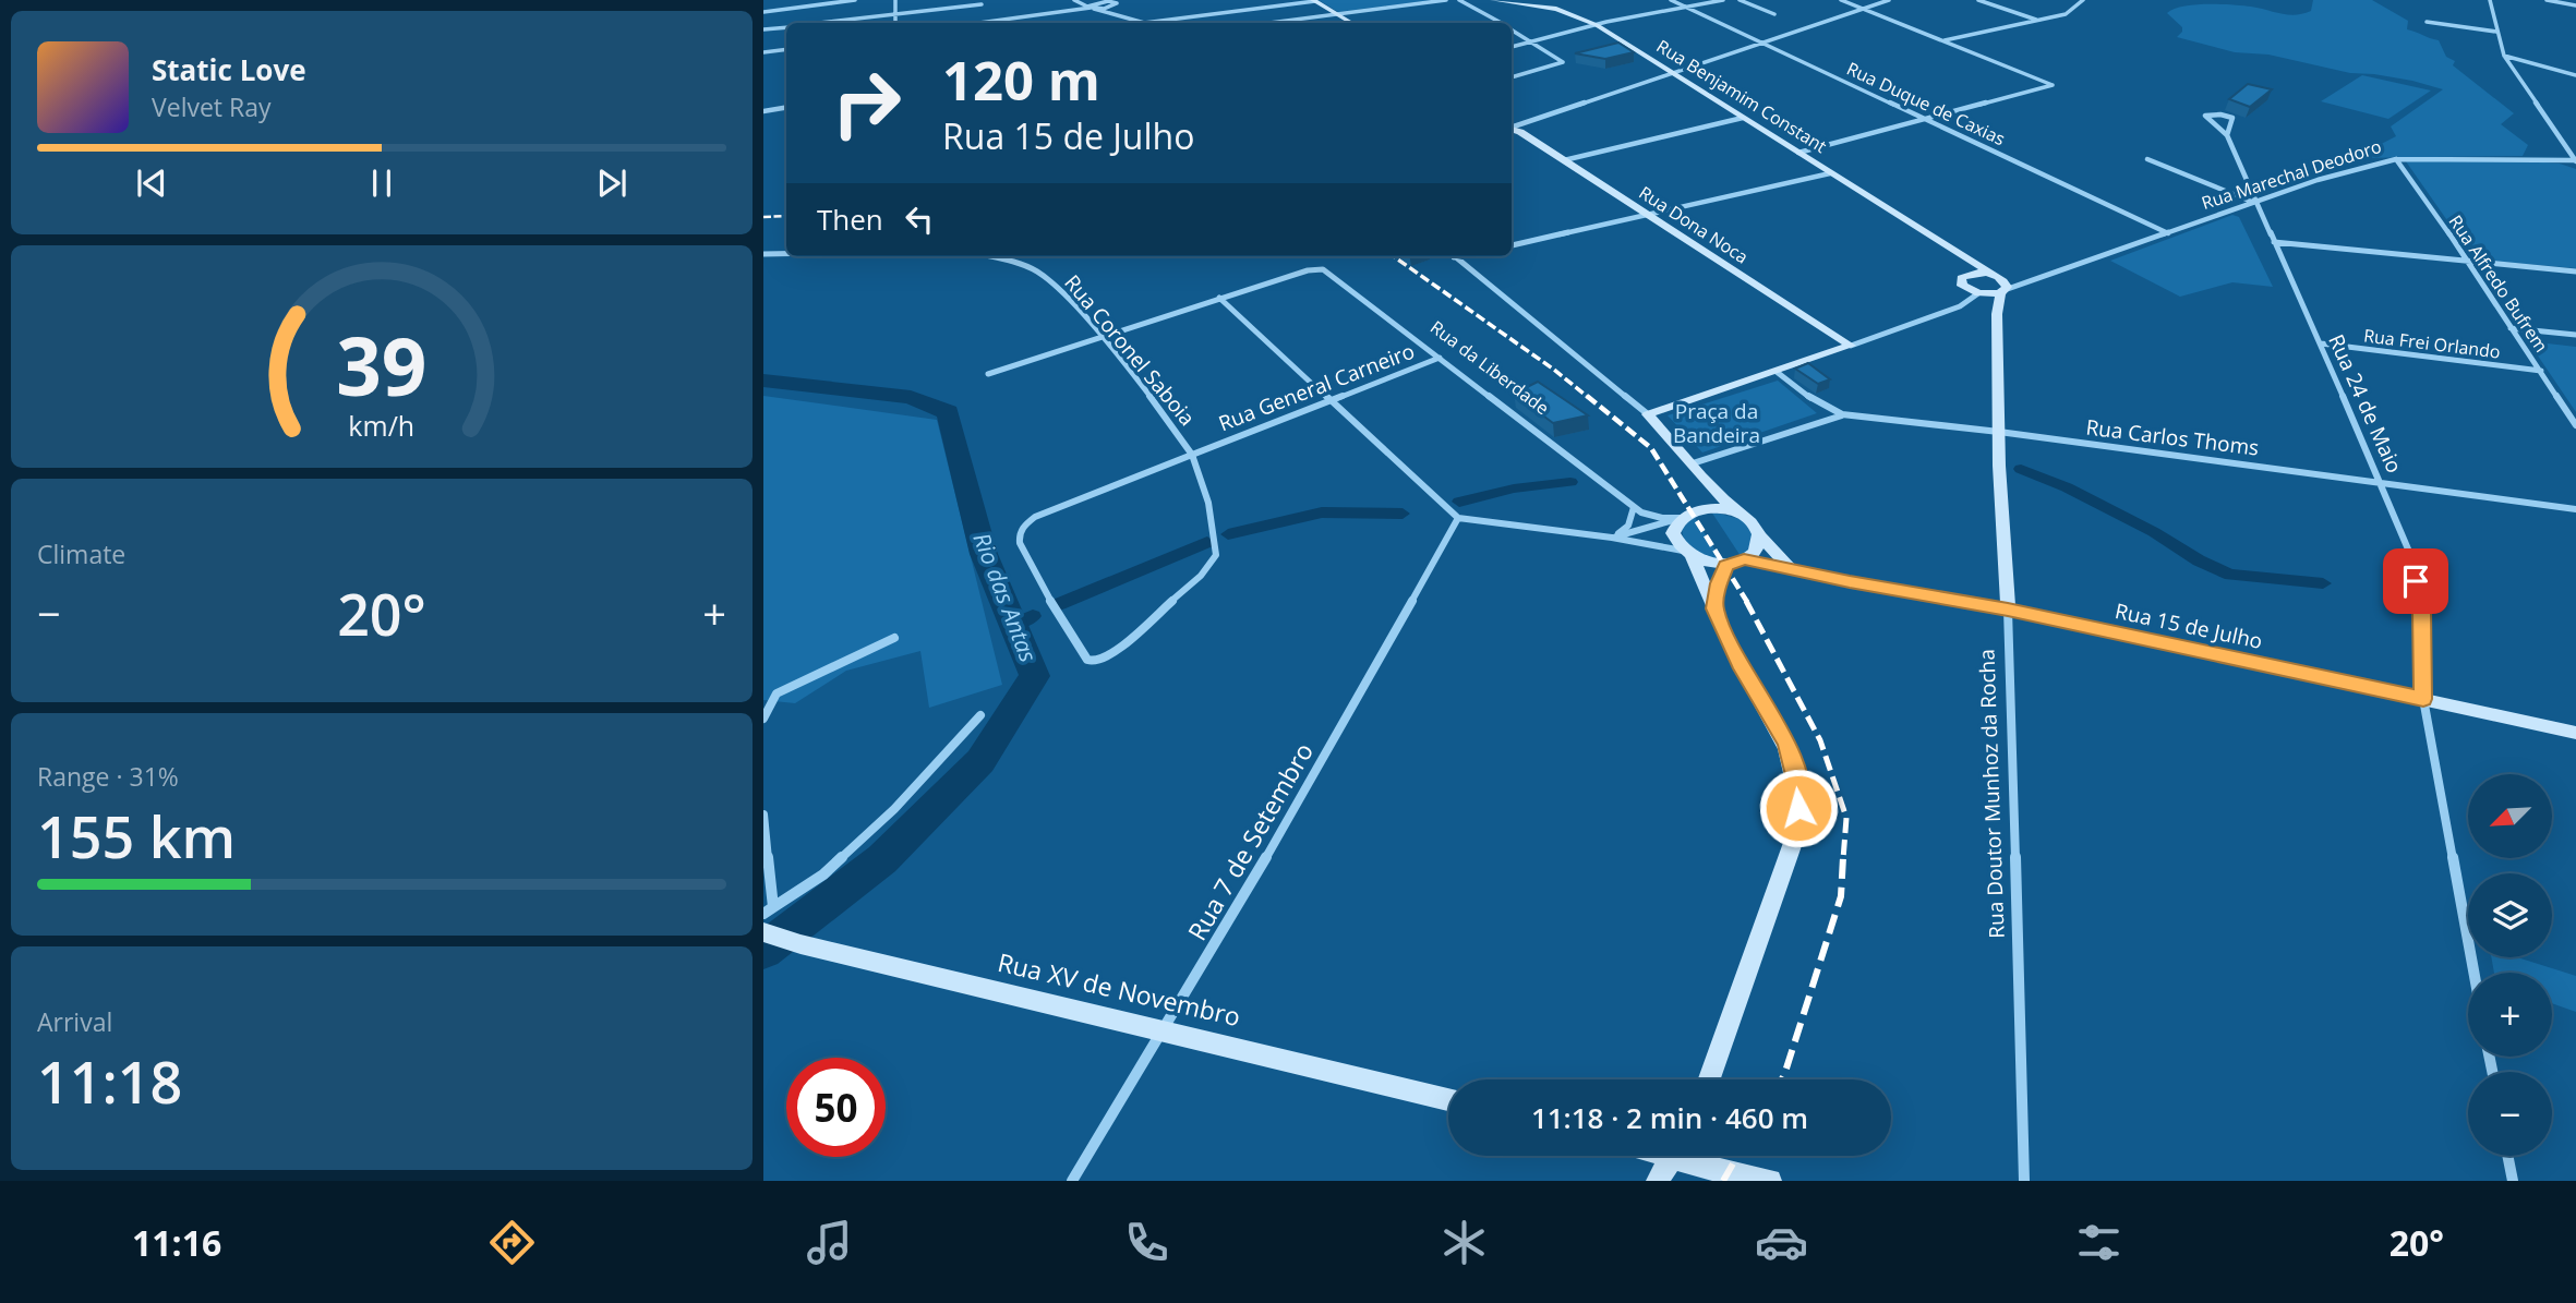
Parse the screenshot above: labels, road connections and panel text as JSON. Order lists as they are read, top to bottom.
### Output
{
  "streets": {
    "main road": [
      "Rua Benjamim Constant",
      "Rua Dona Noca",
      "Rua 15 de Julho",
      "Rua Doutor Munhoz da Rocha",
      "Rua XV de Novembro"
    ],
    "street": [
      "Rua Duque de Caxias",
      "Rua Marechal Deodoro",
      "Rua Alfredo Bufrem",
      "Rua Frei Orlando",
      "Rua Coronel Saboia",
      "Rua da Liberdade",
      "Rua General Carneiro",
      "Rua 24 de Maio",
      "Rua Carlos Thoms",
      "Rua 7 de Setembro"
    ]
  },
  "crossings": [
    ["Rua Benjamim Constant", "Rua Marechal Deodoro"],
    ["Rua Benjamim Constant", "Rua Doutor Munhoz da Rocha"],
    ["Rua Duque de Caxias", "Rua Marechal Deodoro"],
    ["Rua Marechal Deodoro", "Rua Alfredo Bufrem"],
    ["Rua Marechal Deodoro", "Rua 24 de Maio"],
    ["Rua Marechal Deodoro", "Rua Doutor Munhoz da Rocha"],
    ["Rua Alfredo Bufrem", "Rua Frei Orlando"],
    ["Rua Frei Orlando", "Rua 24 de Maio"],
    ["Rua Coronel Saboia", "Rua General Carneiro"],
    ["Rua da Liberdade", "Rua General Carneiro"],
    ["Rua da Liberdade", "Rua 15 de Julho"],
    ["Rua 24 de Maio", "Rua Carlos Thoms"],
    ["Rua 24 de Maio", "Rua 15 de Julho"],
    ["Rua Carlos Thoms", "Rua Doutor Munhoz da Rocha"],
    ["Rua 15 de Julho", "Rua Doutor Munhoz da Rocha"],
    ["Rua 7 de Setembro", "Rua XV de Novembro"]
  ],
  "water": ["Rio das Antas"],
  "parks": ["Praça da Bandeira"],
  "north": "bottom left",
  "page": {
    "turn": ["120 m", "Rua 15 de Julho"],
    "song": ["Static Love", "Velvet Ray"],
    "then": "Then",
    "tile": [
      "Climate",
      ["Range · 31%", "155 km"],
      ["Arrival", "11:18"]
    ],
    "heat": ["−", "20°", "+"],
    "map_buttons": ["+", "−"],
    "limit": "50",
    "trip": "11:18 · 2 min · 460 m",
    "tabs": ["11:16", "20°"],
    "gauge": ["39", "km/h"]
  }
}
